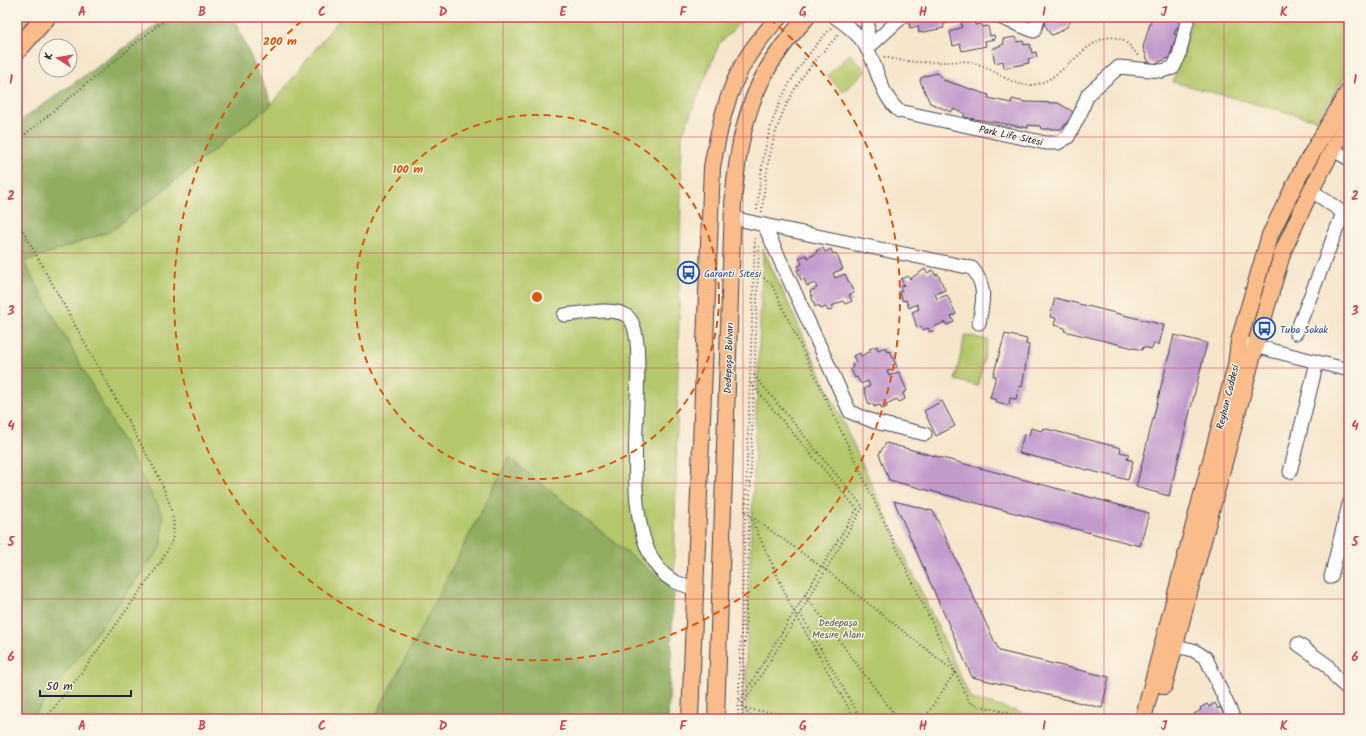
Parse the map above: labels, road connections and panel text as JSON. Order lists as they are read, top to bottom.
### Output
{
  "streets": {
    "main road": ["Dedepaşa Bulvarı", "Reyhan Caddesi"],
    "street": ["Park Life Sitesi"]
  },
  "parks": ["Dedepaşa Mesire Alanı"],
  "places": {
    "bus stop": ["Garanti Sitesi", "Tuba Sokak"]
  },
  "scale_bar": "50 m",
  "north": "left",
  "grid": {
    "columns": [
      "A",
      "B",
      "C",
      "D",
      "E",
      "F",
      "G",
      "H",
      "I",
      "J",
      "K"
    ],
    "rows": [
      "1",
      "2",
      "3",
      "4",
      "5",
      "6"
    ]
  },
  "rings": ["200 m", "100 m"]
}
